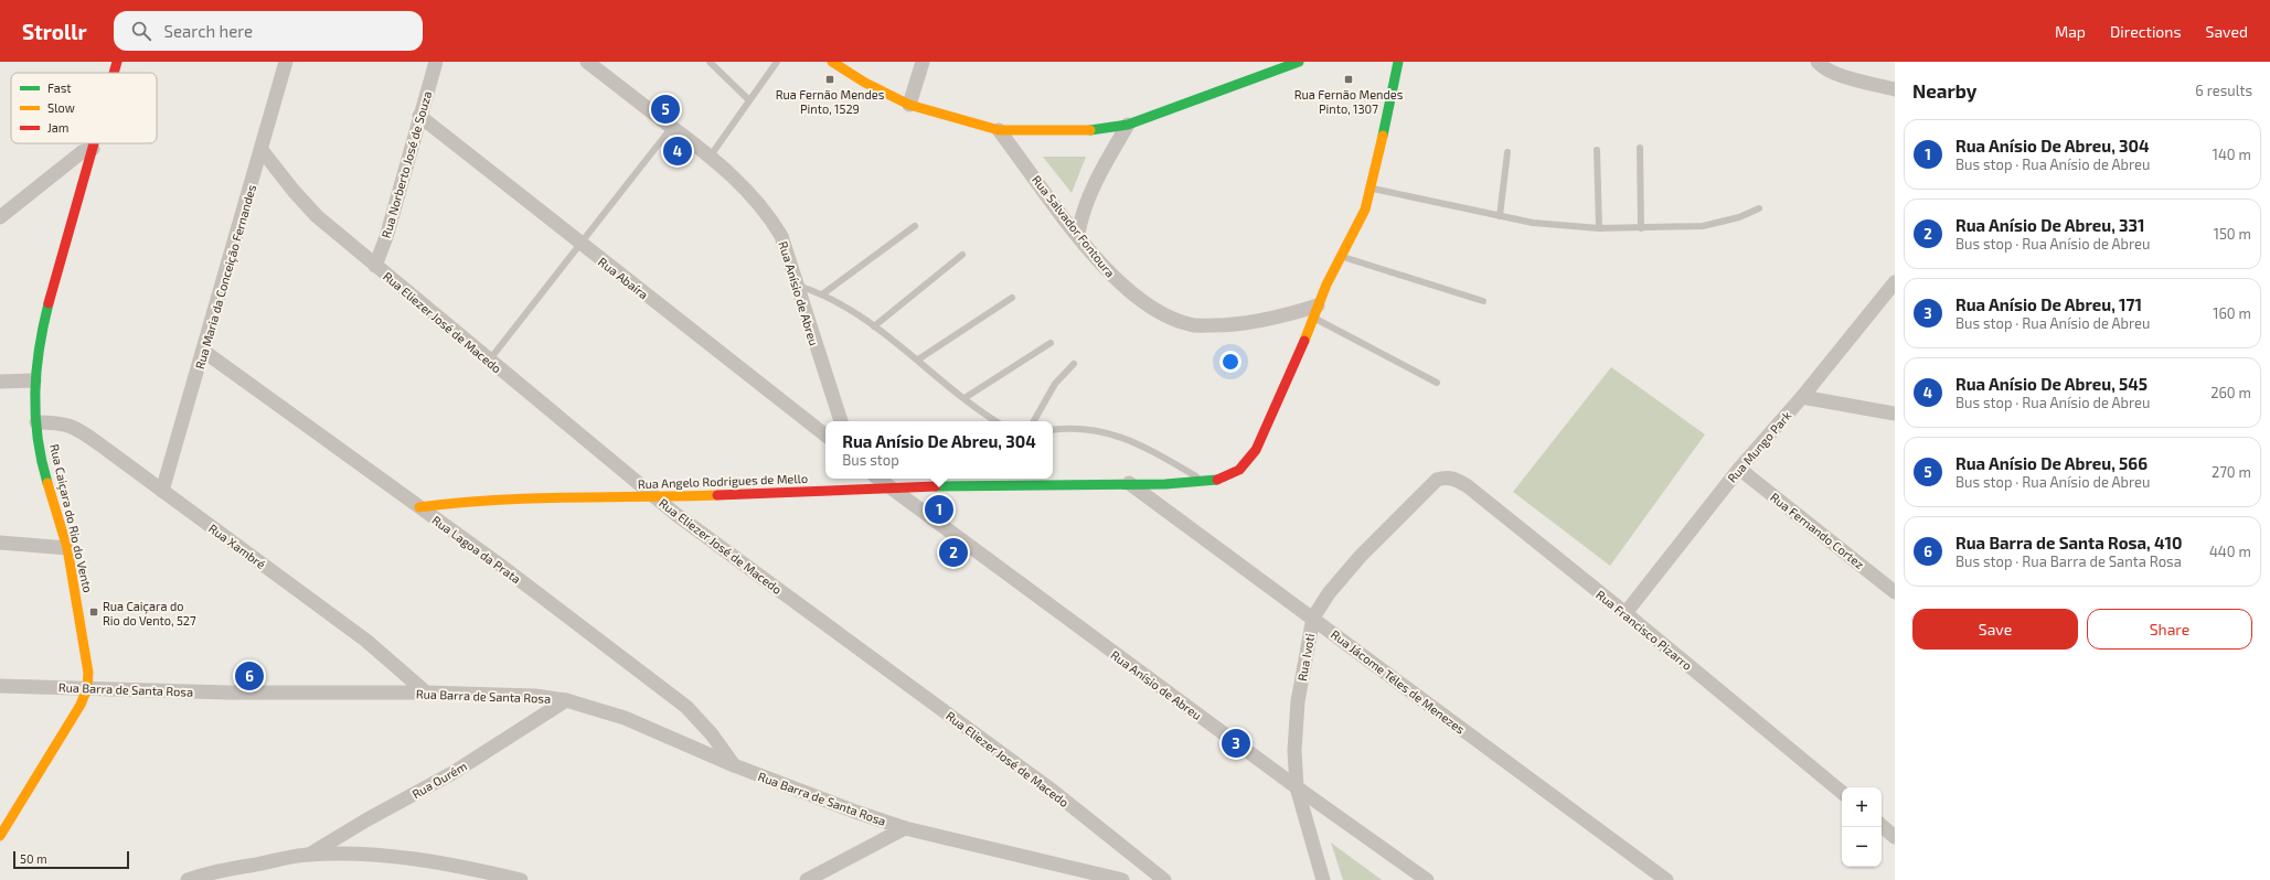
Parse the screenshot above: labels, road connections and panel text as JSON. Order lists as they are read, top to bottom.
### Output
{
  "streets": {
    "street": [
      "Rua Norberto José de Souza",
      "Rua Salvador Fontoura",
      "Rua Maria da Conceição Fernandes",
      "Rua Abaíra",
      "Rua Anísio de Abreu",
      "Rua Eliezer José de Macedo",
      "Rua Mungo Park",
      "Rua Angelo Rodrigues de Mello",
      "Rua Caiçara do Rio do Vento",
      "Rua Fernando Cortez",
      "Rua Xambré",
      "Rua Lagoa da Prata",
      "Rua Francisco Pizarro",
      "Rua Ivoti",
      "Rua Jácome Téles de Menezes",
      "Rua Barra de Santa Rosa",
      "Rua Ourém"
    ]
  },
  "crossings": [
    ["Rua Norberto José de Souza", "Rua Abaíra"],
    ["Rua Norberto José de Souza", "Rua Eliezer José de Macedo"],
    ["Rua Salvador Fontoura", "Rua Angelo Rodrigues de Mello"],
    ["Rua Maria da Conceição Fernandes", "Rua Eliezer José de Macedo"],
    ["Rua Maria da Conceição Fernandes", "Rua Xambré"],
    ["Rua Maria da Conceição Fernandes", "Rua Lagoa da Prata"],
    ["Rua Anísio de Abreu", "Rua Angelo Rodrigues de Mello"],
    ["Rua Anísio de Abreu", "Rua Ivoti"],
    ["Rua Eliezer José de Macedo", "Rua Angelo Rodrigues de Mello"],
    ["Rua Mungo Park", "Rua Fernando Cortez"],
    ["Rua Mungo Park", "Rua Francisco Pizarro"],
    ["Rua Angelo Rodrigues de Mello", "Rua Lagoa da Prata"],
    ["Rua Angelo Rodrigues de Mello", "Rua Jácome Téles de Menezes"],
    ["Rua Caiçara do Rio do Vento", "Rua Xambré"],
    ["Rua Caiçara do Rio do Vento", "Rua Barra de Santa Rosa"],
    ["Rua Xambré", "Rua Barra de Santa Rosa"],
    ["Rua Lagoa da Prata", "Rua Barra de Santa Rosa"],
    ["Rua Francisco Pizarro", "Rua Ivoti"],
    ["Rua Ivoti", "Rua Jácome Téles de Menezes"],
    ["Rua Barra de Santa Rosa", "Rua Ourém"]
  ],
  "places": {
    "transit": ["Rua Fernão Mendes Pinto, 1529", "Rua Fernão Mendes Pinto, 1307", "Rua Caiçara do Rio do Vento, 527"]
  },
  "legend": ["Fast", "Slow", "Jam"],
  "scale_bar": "50 m",
  "page": {
    "header": "Strollr",
    "search": "Search here",
    "nav": ["Map", "Directions", "Saved"],
    "heading": ["Nearby", "6 results"],
    "pins": [
      "5",
      "4",
      "1",
      "2",
      "6",
      "3"
    ],
    "list": [
      {
        "mark": "1",
        "name": "Rua Anísio De Abreu, 304",
        "note": "Bus stop · Rua Anísio de Abreu",
        "value": "140 m"
      },
      {
        "mark": "2",
        "name": "Rua Anísio De Abreu, 331",
        "note": "Bus stop · Rua Anísio de Abreu",
        "value": "150 m"
      },
      {
        "mark": "3",
        "name": "Rua Anísio De Abreu, 171",
        "note": "Bus stop · Rua Anísio de Abreu",
        "value": "160 m"
      },
      {
        "mark": "4",
        "name": "Rua Anísio De Abreu, 545",
        "note": "Bus stop · Rua Anísio de Abreu",
        "value": "260 m"
      },
      {
        "mark": "5",
        "name": "Rua Anísio De Abreu, 566",
        "note": "Bus stop · Rua Anísio de Abreu",
        "value": "270 m"
      },
      {
        "mark": "6",
        "name": "Rua Barra de Santa Rosa, 410",
        "note": "Bus stop · Rua Barra de Santa Rosa",
        "value": "440 m"
      }
    ],
    "popup": ["Rua Anísio De Abreu, 304", "Bus stop"],
    "buttons": ["Save", "Share"],
    "map_buttons": ["+", "−"],
    "scale": "50 m"
  }
}
